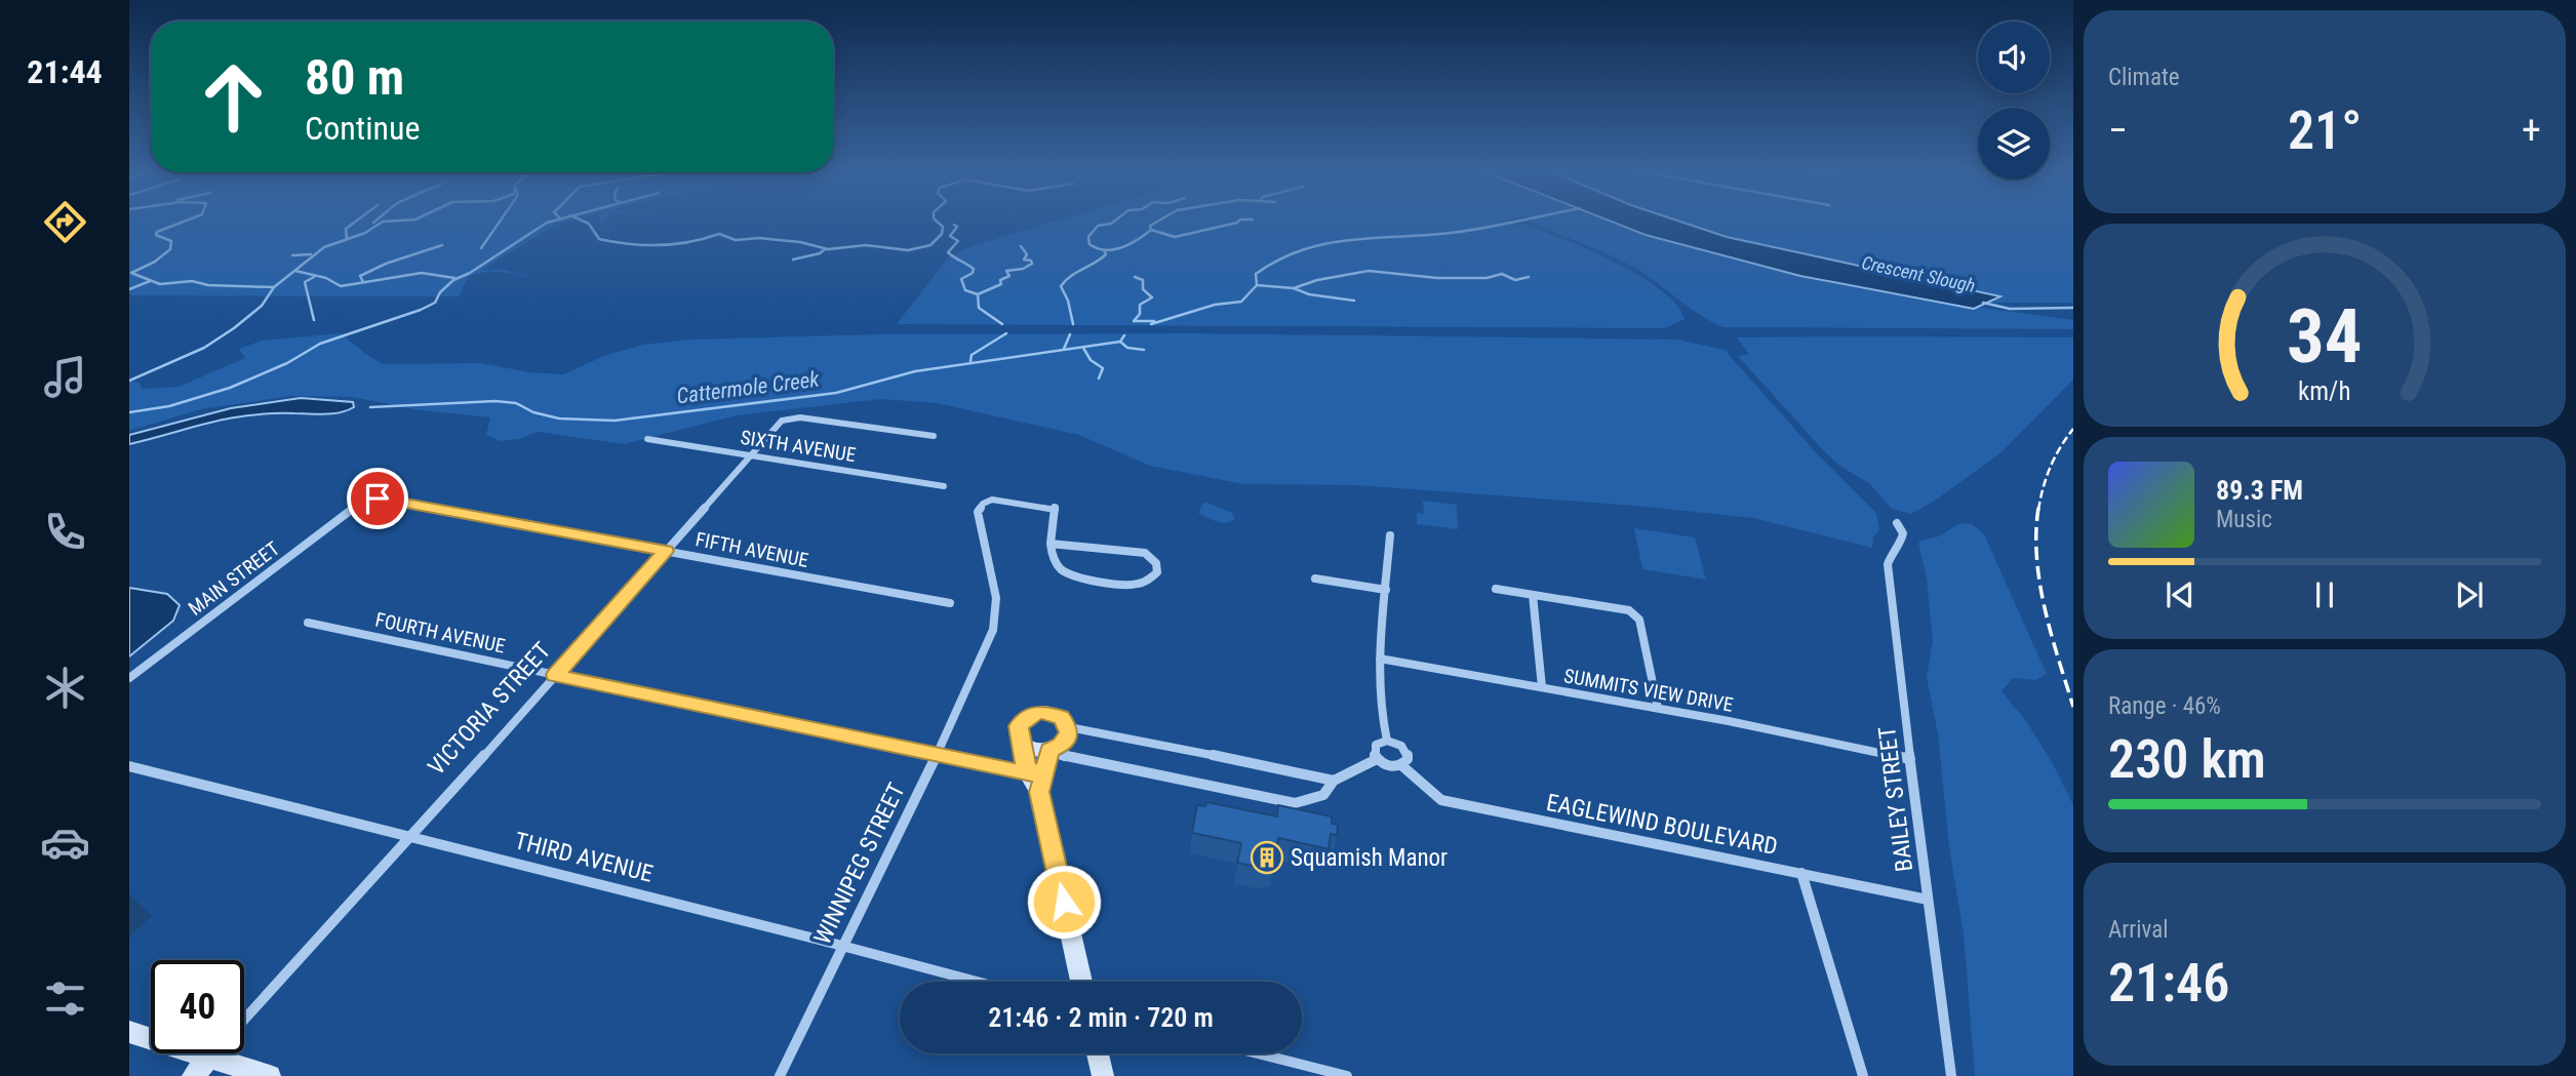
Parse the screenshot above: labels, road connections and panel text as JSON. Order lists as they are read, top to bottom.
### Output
{
  "streets": {
    "street": [
      "SIXTH AVENUE",
      "FIFTH AVENUE",
      "MAIN STREET",
      "FOURTH AVENUE",
      "SUMMITS VIEW DRIVE",
      "VICTORIA STREET",
      "BAILEY STREET",
      "EAGLEWIND BOULEVARD",
      "THIRD AVENUE",
      "WINNIPEG STREET"
    ]
  },
  "crossings": [
    ["SIXTH AVENUE", "VICTORIA STREET"],
    ["FIFTH AVENUE", "VICTORIA STREET"],
    ["FOURTH AVENUE", "VICTORIA STREET"],
    ["FOURTH AVENUE", "WINNIPEG STREET"],
    ["SUMMITS VIEW DRIVE", "BAILEY STREET"],
    ["VICTORIA STREET", "THIRD AVENUE"],
    ["BAILEY STREET", "EAGLEWIND BOULEVARD"],
    ["THIRD AVENUE", "WINNIPEG STREET"]
  ],
  "water": ["Crescent Slough", "Cattermole Creek"],
  "places": {
    "building": ["Squamish Manor"]
  },
  "page": {
    "tabs": "21:44",
    "tile": [
      "Climate",
      ["Range · 46%", "230 km"],
      ["Arrival", "21:46"]
    ],
    "turn": ["80 m", "Continue"],
    "heat": ["−", "21°", "+"],
    "song": ["89.3 FM", "Music"],
    "limit": "40",
    "trip": "21:46 · 2 min · 720 m",
    "gauge": ["34", "km/h"]
  }
}
